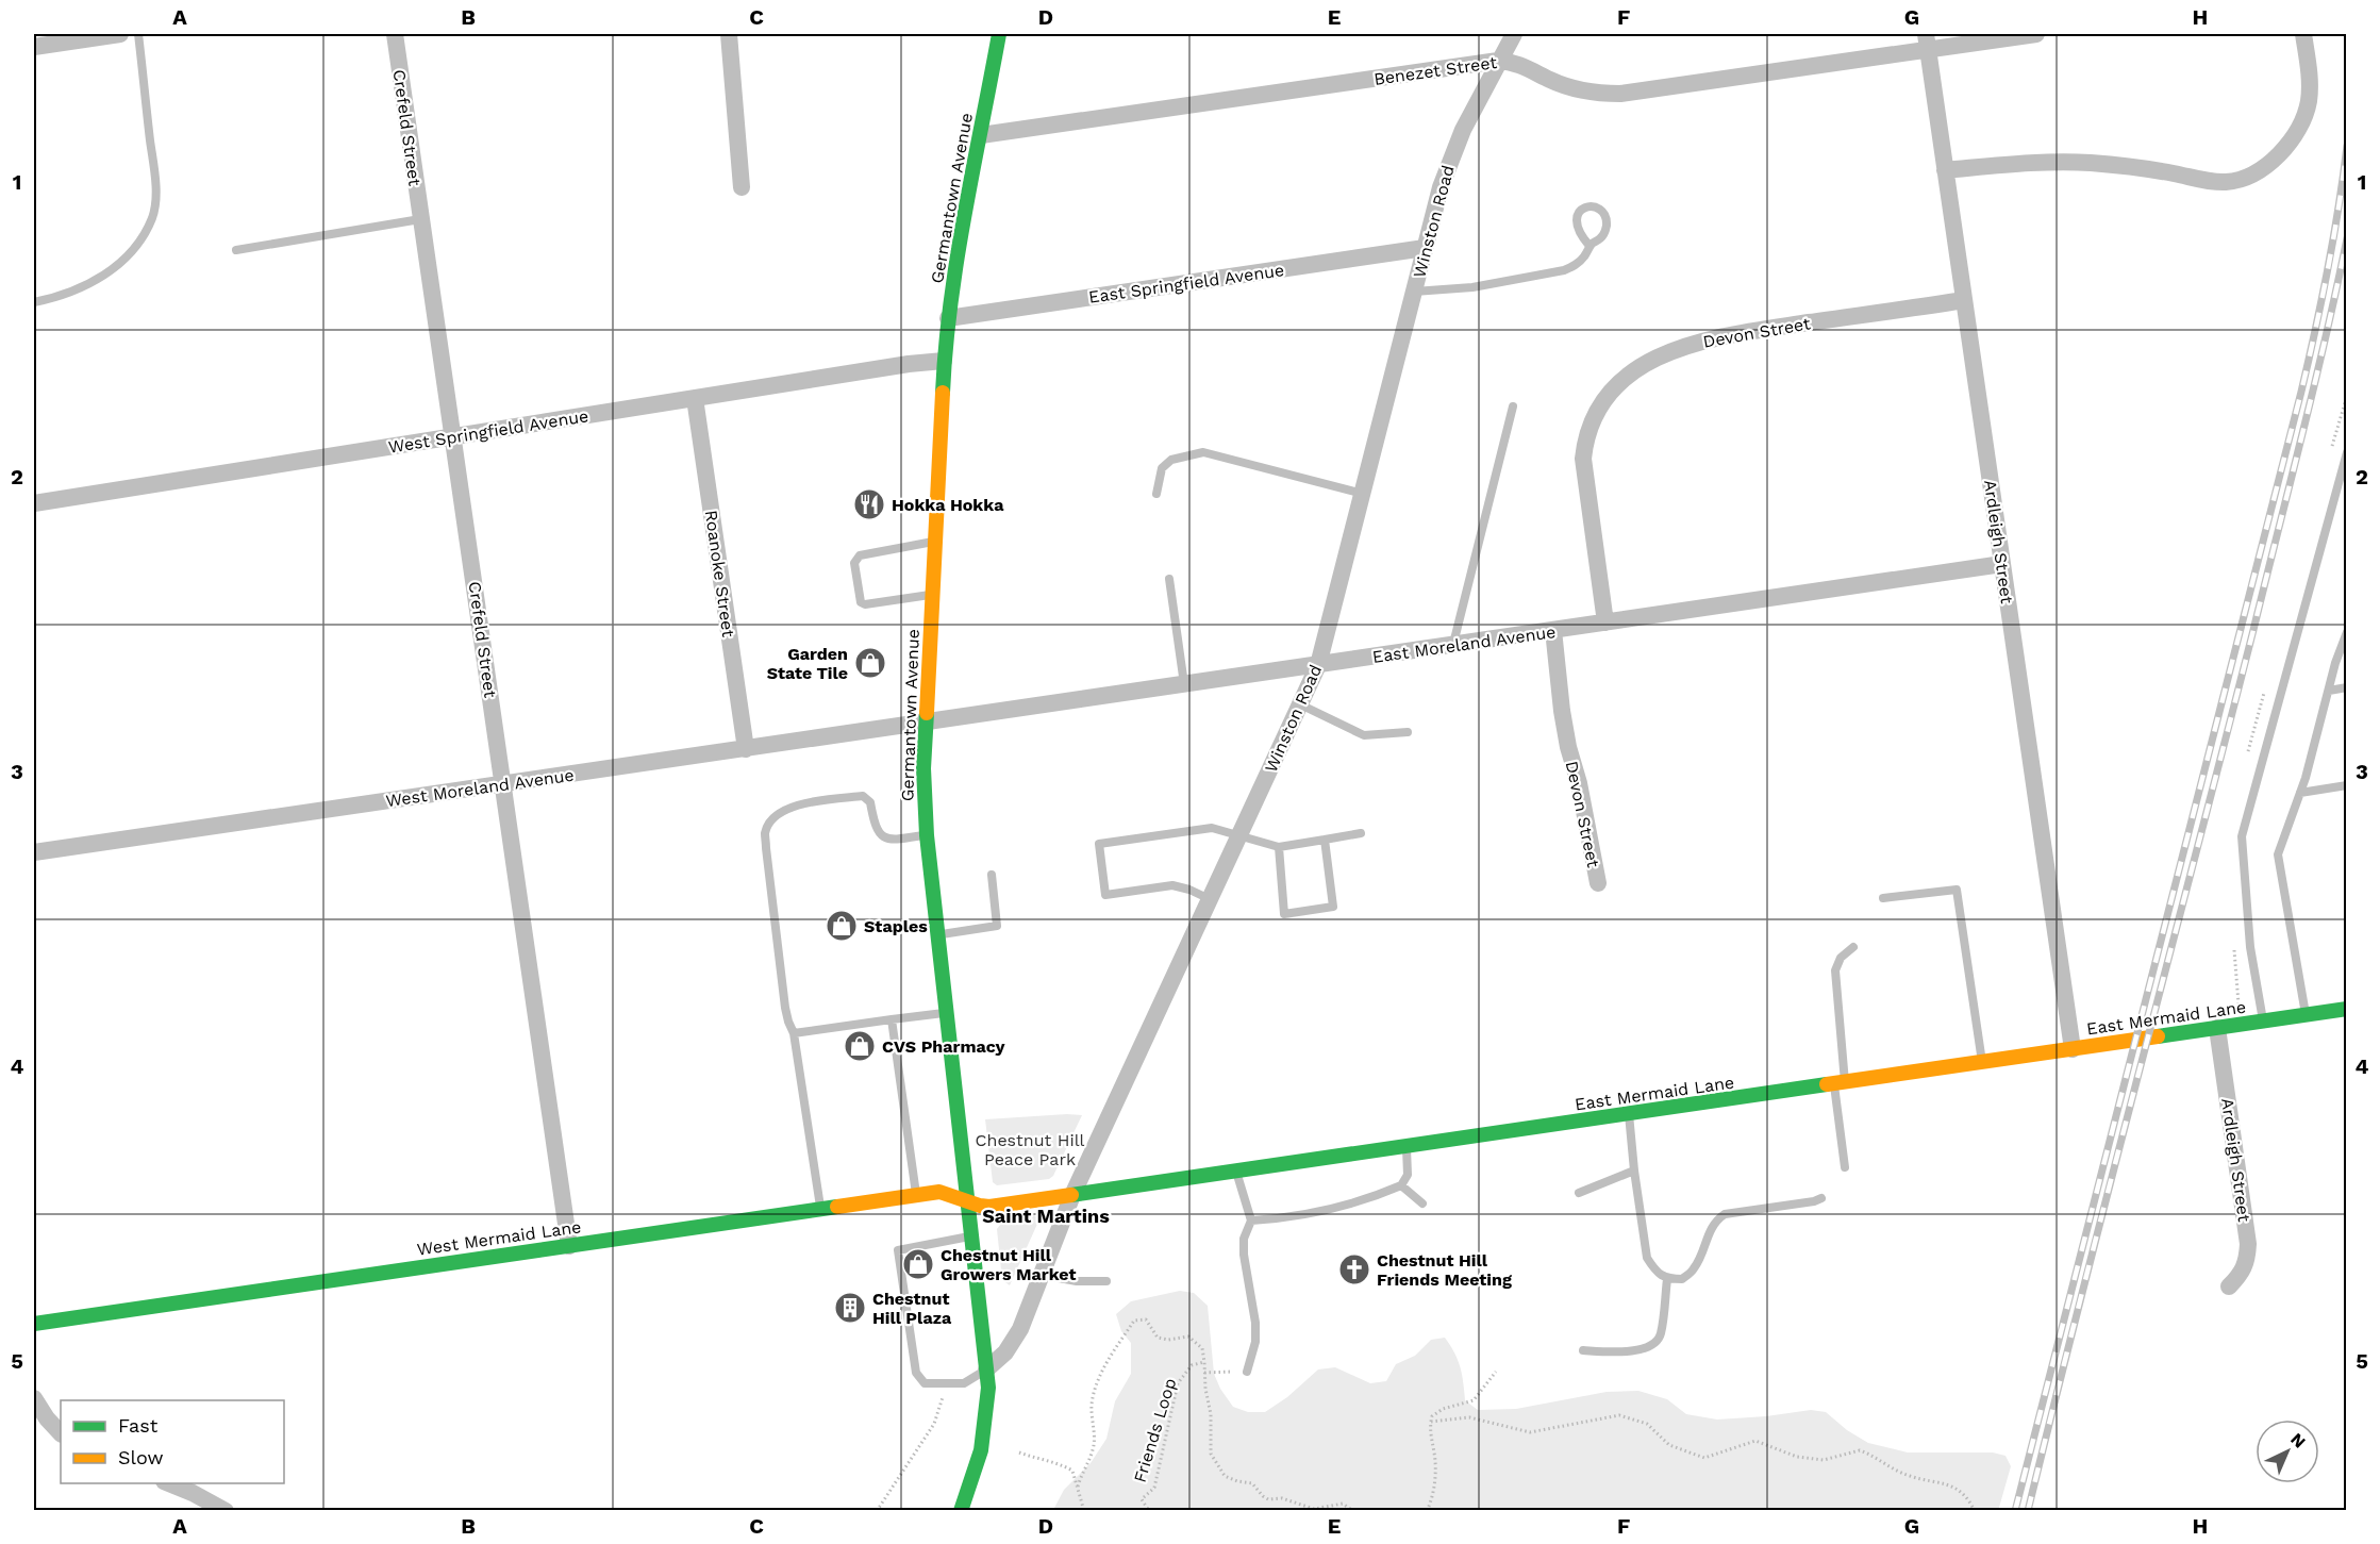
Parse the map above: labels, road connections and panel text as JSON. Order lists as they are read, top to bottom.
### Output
{
  "streets": {
    "street": [
      "Benezet Street",
      "Crefeld Street",
      "Germantown Avenue",
      "Winston Road",
      "East Springfield Avenue",
      "Devon Street",
      "West Springfield Avenue",
      "Ardleigh Street",
      "Roanoke Street",
      "East Moreland Avenue",
      "West Moreland Avenue",
      "East Mermaid Lane",
      "West Mermaid Lane"
    ],
    "path": ["Friends Loop"]
  },
  "crossings": [
    ["Benezet Street", "Germantown Avenue"],
    ["Benezet Street", "Winston Road"],
    ["Benezet Street", "Ardleigh Street"],
    ["Crefeld Street", "West Springfield Avenue"],
    ["Crefeld Street", "West Moreland Avenue"],
    ["Crefeld Street", "West Mermaid Lane"],
    ["Germantown Avenue", "Winston Road"],
    ["Germantown Avenue", "East Springfield Avenue"],
    ["Germantown Avenue", "West Springfield Avenue"],
    ["Germantown Avenue", "East Moreland Avenue"],
    ["Germantown Avenue", "West Moreland Avenue"],
    ["Germantown Avenue", "East Mermaid Lane"],
    ["Germantown Avenue", "West Mermaid Lane"],
    ["Winston Road", "East Springfield Avenue"],
    ["Winston Road", "East Moreland Avenue"],
    ["Winston Road", "East Mermaid Lane"],
    ["Devon Street", "Ardleigh Street"],
    ["Devon Street", "East Moreland Avenue"],
    ["West Springfield Avenue", "Roanoke Street"],
    ["Ardleigh Street", "East Moreland Avenue"],
    ["Ardleigh Street", "East Mermaid Lane"],
    ["Roanoke Street", "West Moreland Avenue"],
    ["East Moreland Avenue", "West Moreland Avenue"],
    ["East Mermaid Lane", "West Mermaid Lane"]
  ],
  "districts": ["Saint Martins"],
  "parks": ["Chestnut Hill Peace Park"],
  "places": {
    "restaurant": ["Hokka Hokka"],
    "shop": [
      "Garden State Tile",
      "Staples",
      "CVS Pharmacy",
      "Chestnut Hill Growers Market"
    ],
    "church": ["Chestnut Hill Friends Meeting"],
    "building": ["Chestnut Hill Plaza"]
  },
  "legend": ["Fast", "Slow"],
  "north": "top right",
  "grid": {
    "columns": [
      "A",
      "B",
      "C",
      "D",
      "E",
      "F",
      "G",
      "H"
    ],
    "rows": [
      "1",
      "2",
      "3",
      "4",
      "5"
    ]
  }
}
